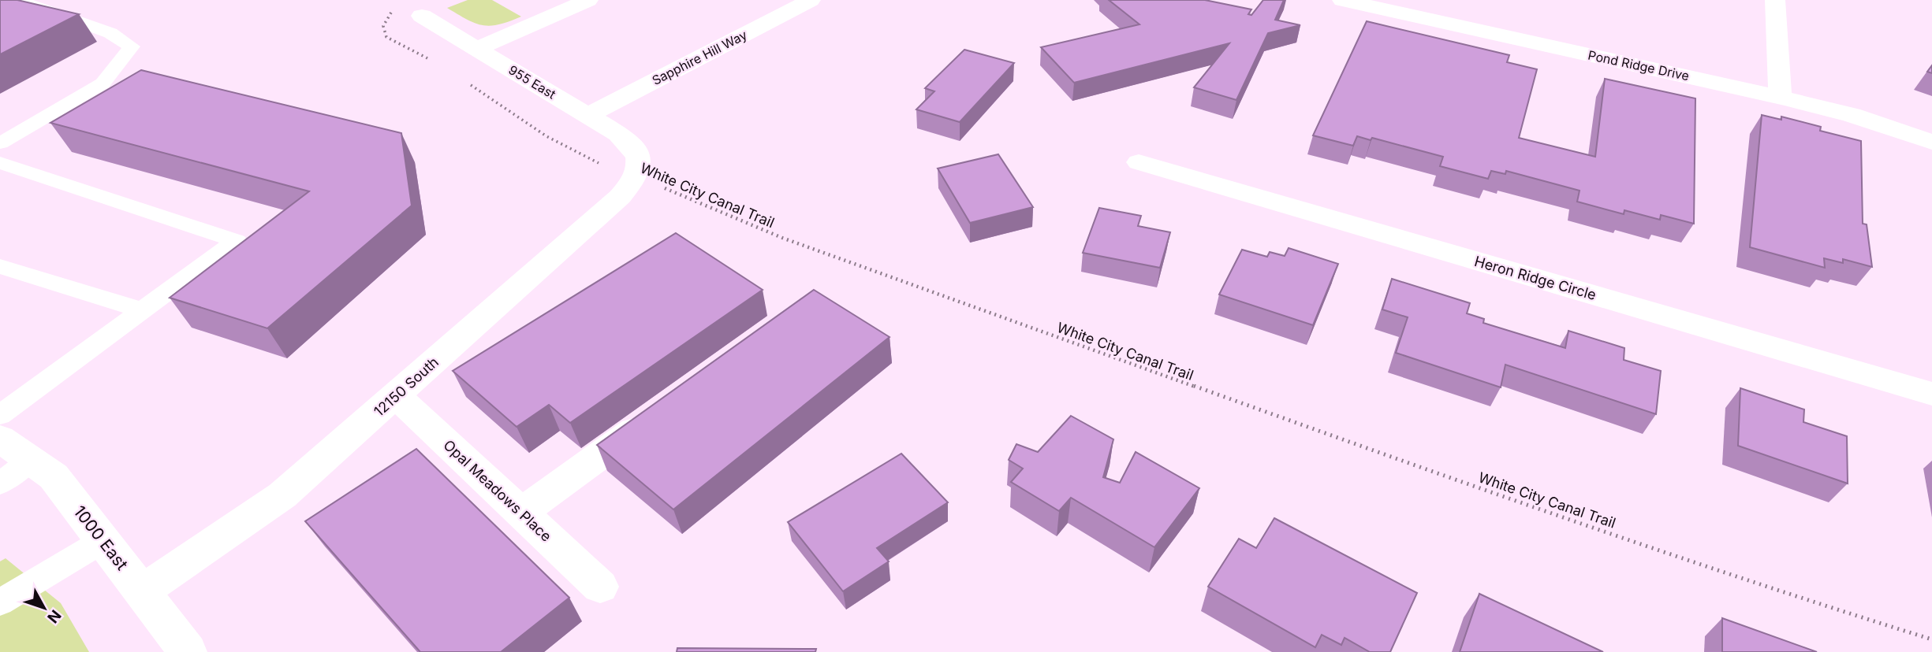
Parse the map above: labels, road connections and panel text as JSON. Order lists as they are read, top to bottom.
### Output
{
  "streets": {
    "street": [
      "Sapphire Hill Way",
      "Pond Ridge Drive",
      "955 East",
      "Heron Ridge Circle",
      "12150 South",
      "Opal Meadows Place",
      "1000 East"
    ],
    "path": ["White City Canal Trail"]
  },
  "crossings": [
    ["Sapphire Hill Way", "955 East"],
    ["955 East", "White City Canal Trail"],
    ["955 East", "12150 South"],
    ["White City Canal Trail", "12150 South"],
    ["12150 South", "Opal Meadows Place"],
    ["12150 South", "1000 East"]
  ],
  "north": "bottom right"
}
